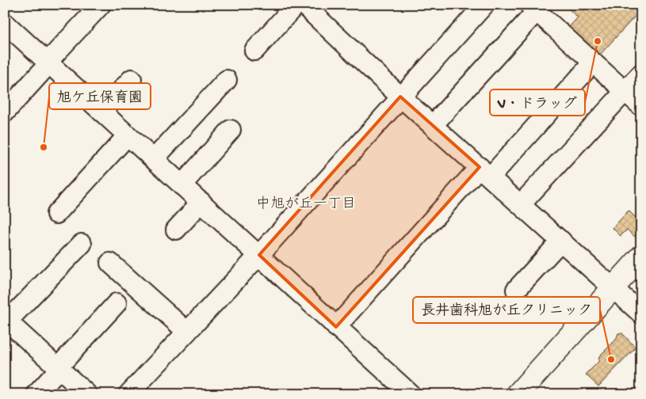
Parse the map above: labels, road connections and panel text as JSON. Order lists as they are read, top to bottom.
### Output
{
  "districts": ["中旭が丘一丁目"],
  "places": ["V・ドラッグ", "旭ケ丘保育園", "長井歯科旭が丘クリニック"]
}
